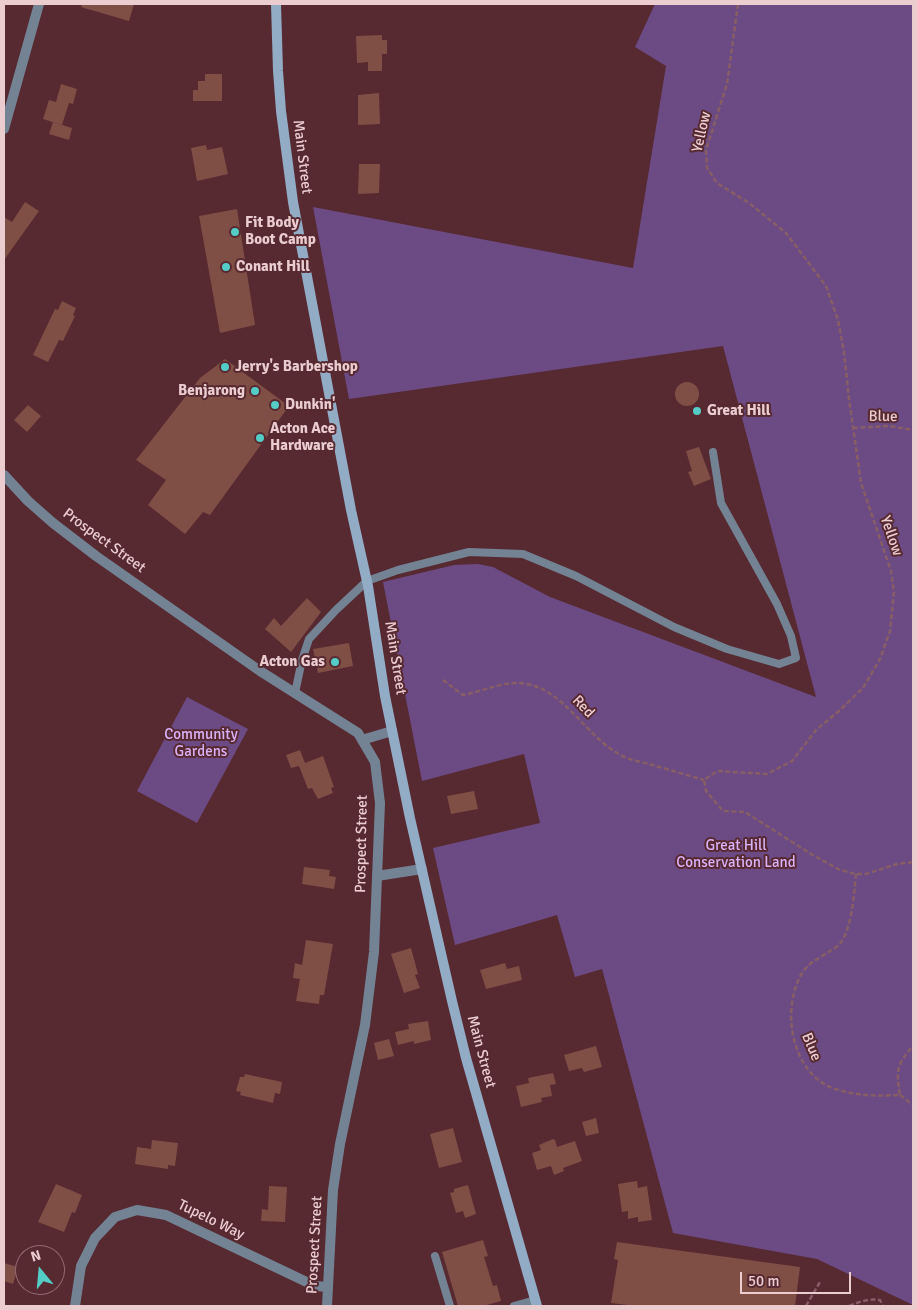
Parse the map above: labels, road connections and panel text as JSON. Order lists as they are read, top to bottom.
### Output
{
  "streets": {
    "main road": ["Main Street"],
    "street": ["Prospect Street", "Tupelo Way"],
    "path": ["Yellow", "Blue", "Red"]
  },
  "crossings": [
    ["Yellow", "Blue"],
    ["Yellow", "Red"],
    ["Prospect Street", "Tupelo Way"]
  ],
  "parks": ["Community Gardens", "Great Hill Conservation Land"],
  "places": [
    "Fit Body Boot Camp",
    "Conant Hill",
    "Jerry's Barbershop",
    "Benjarong",
    "Dunkin'",
    "Great Hill",
    "Acton Ace Hardware",
    "Acton Gas"
  ],
  "scale_bar": "50 m",
  "north": "top"
}
